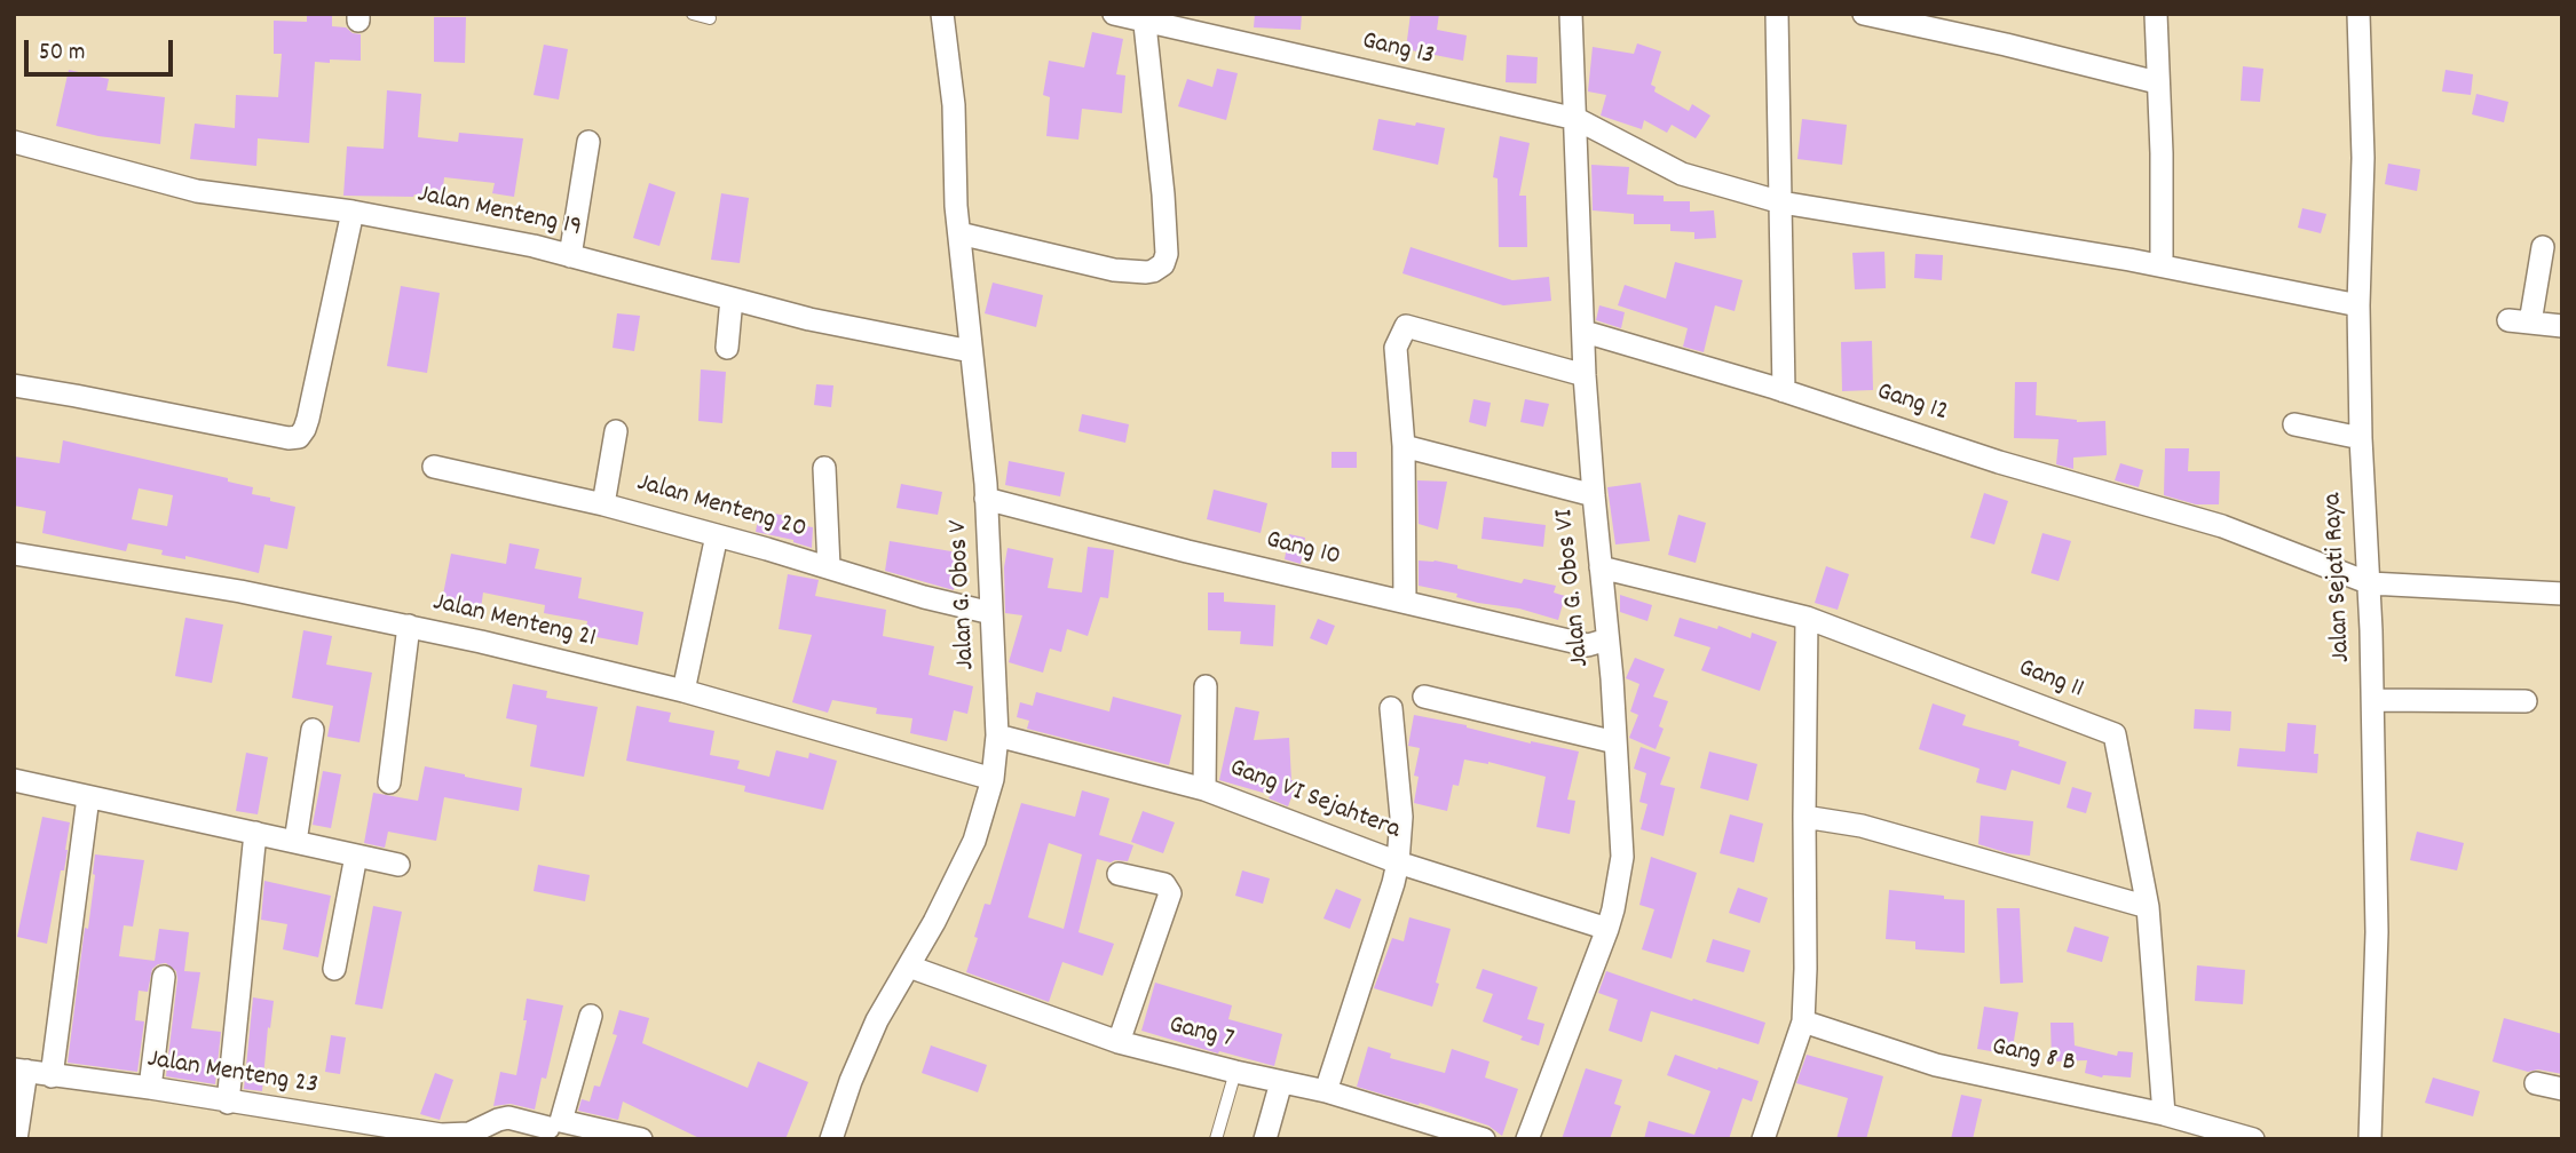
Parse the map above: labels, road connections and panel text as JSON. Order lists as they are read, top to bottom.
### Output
{
  "streets": {
    "street": [
      "Gang 13",
      "Jalan Menteng 19",
      "Gang 12",
      "Jalan Menteng 20",
      "Gang 10",
      "Jalan Sejati Raya",
      "Jalan G. Obos VI",
      "Jalan G. Obos V",
      "Jalan Menteng 21",
      "Gang 11",
      "Gang VI Sejahtera",
      "Gang 7",
      "Gang 8 B",
      "Jalan Menteng 23"
    ]
  },
  "crossings": [
    ["Gang 13", "Jalan Sejati Raya"],
    ["Gang 13", "Jalan G. Obos VI"],
    ["Jalan Menteng 19", "Jalan G. Obos V"],
    ["Gang 12", "Jalan Sejati Raya"],
    ["Gang 12", "Jalan G. Obos VI"],
    ["Jalan Menteng 20", "Jalan G. Obos V"],
    ["Gang 10", "Jalan G. Obos VI"],
    ["Gang 10", "Jalan G. Obos V"],
    ["Jalan G. Obos VI", "Gang 11"],
    ["Jalan G. Obos VI", "Gang VI Sejahtera"],
    ["Jalan G. Obos V", "Jalan Menteng 21"],
    ["Jalan G. Obos V", "Gang VI Sejahtera"],
    ["Jalan G. Obos V", "Gang 7"],
    ["Gang 11", "Gang 8 B"]
  ],
  "scale_bar": "50 m"
}
